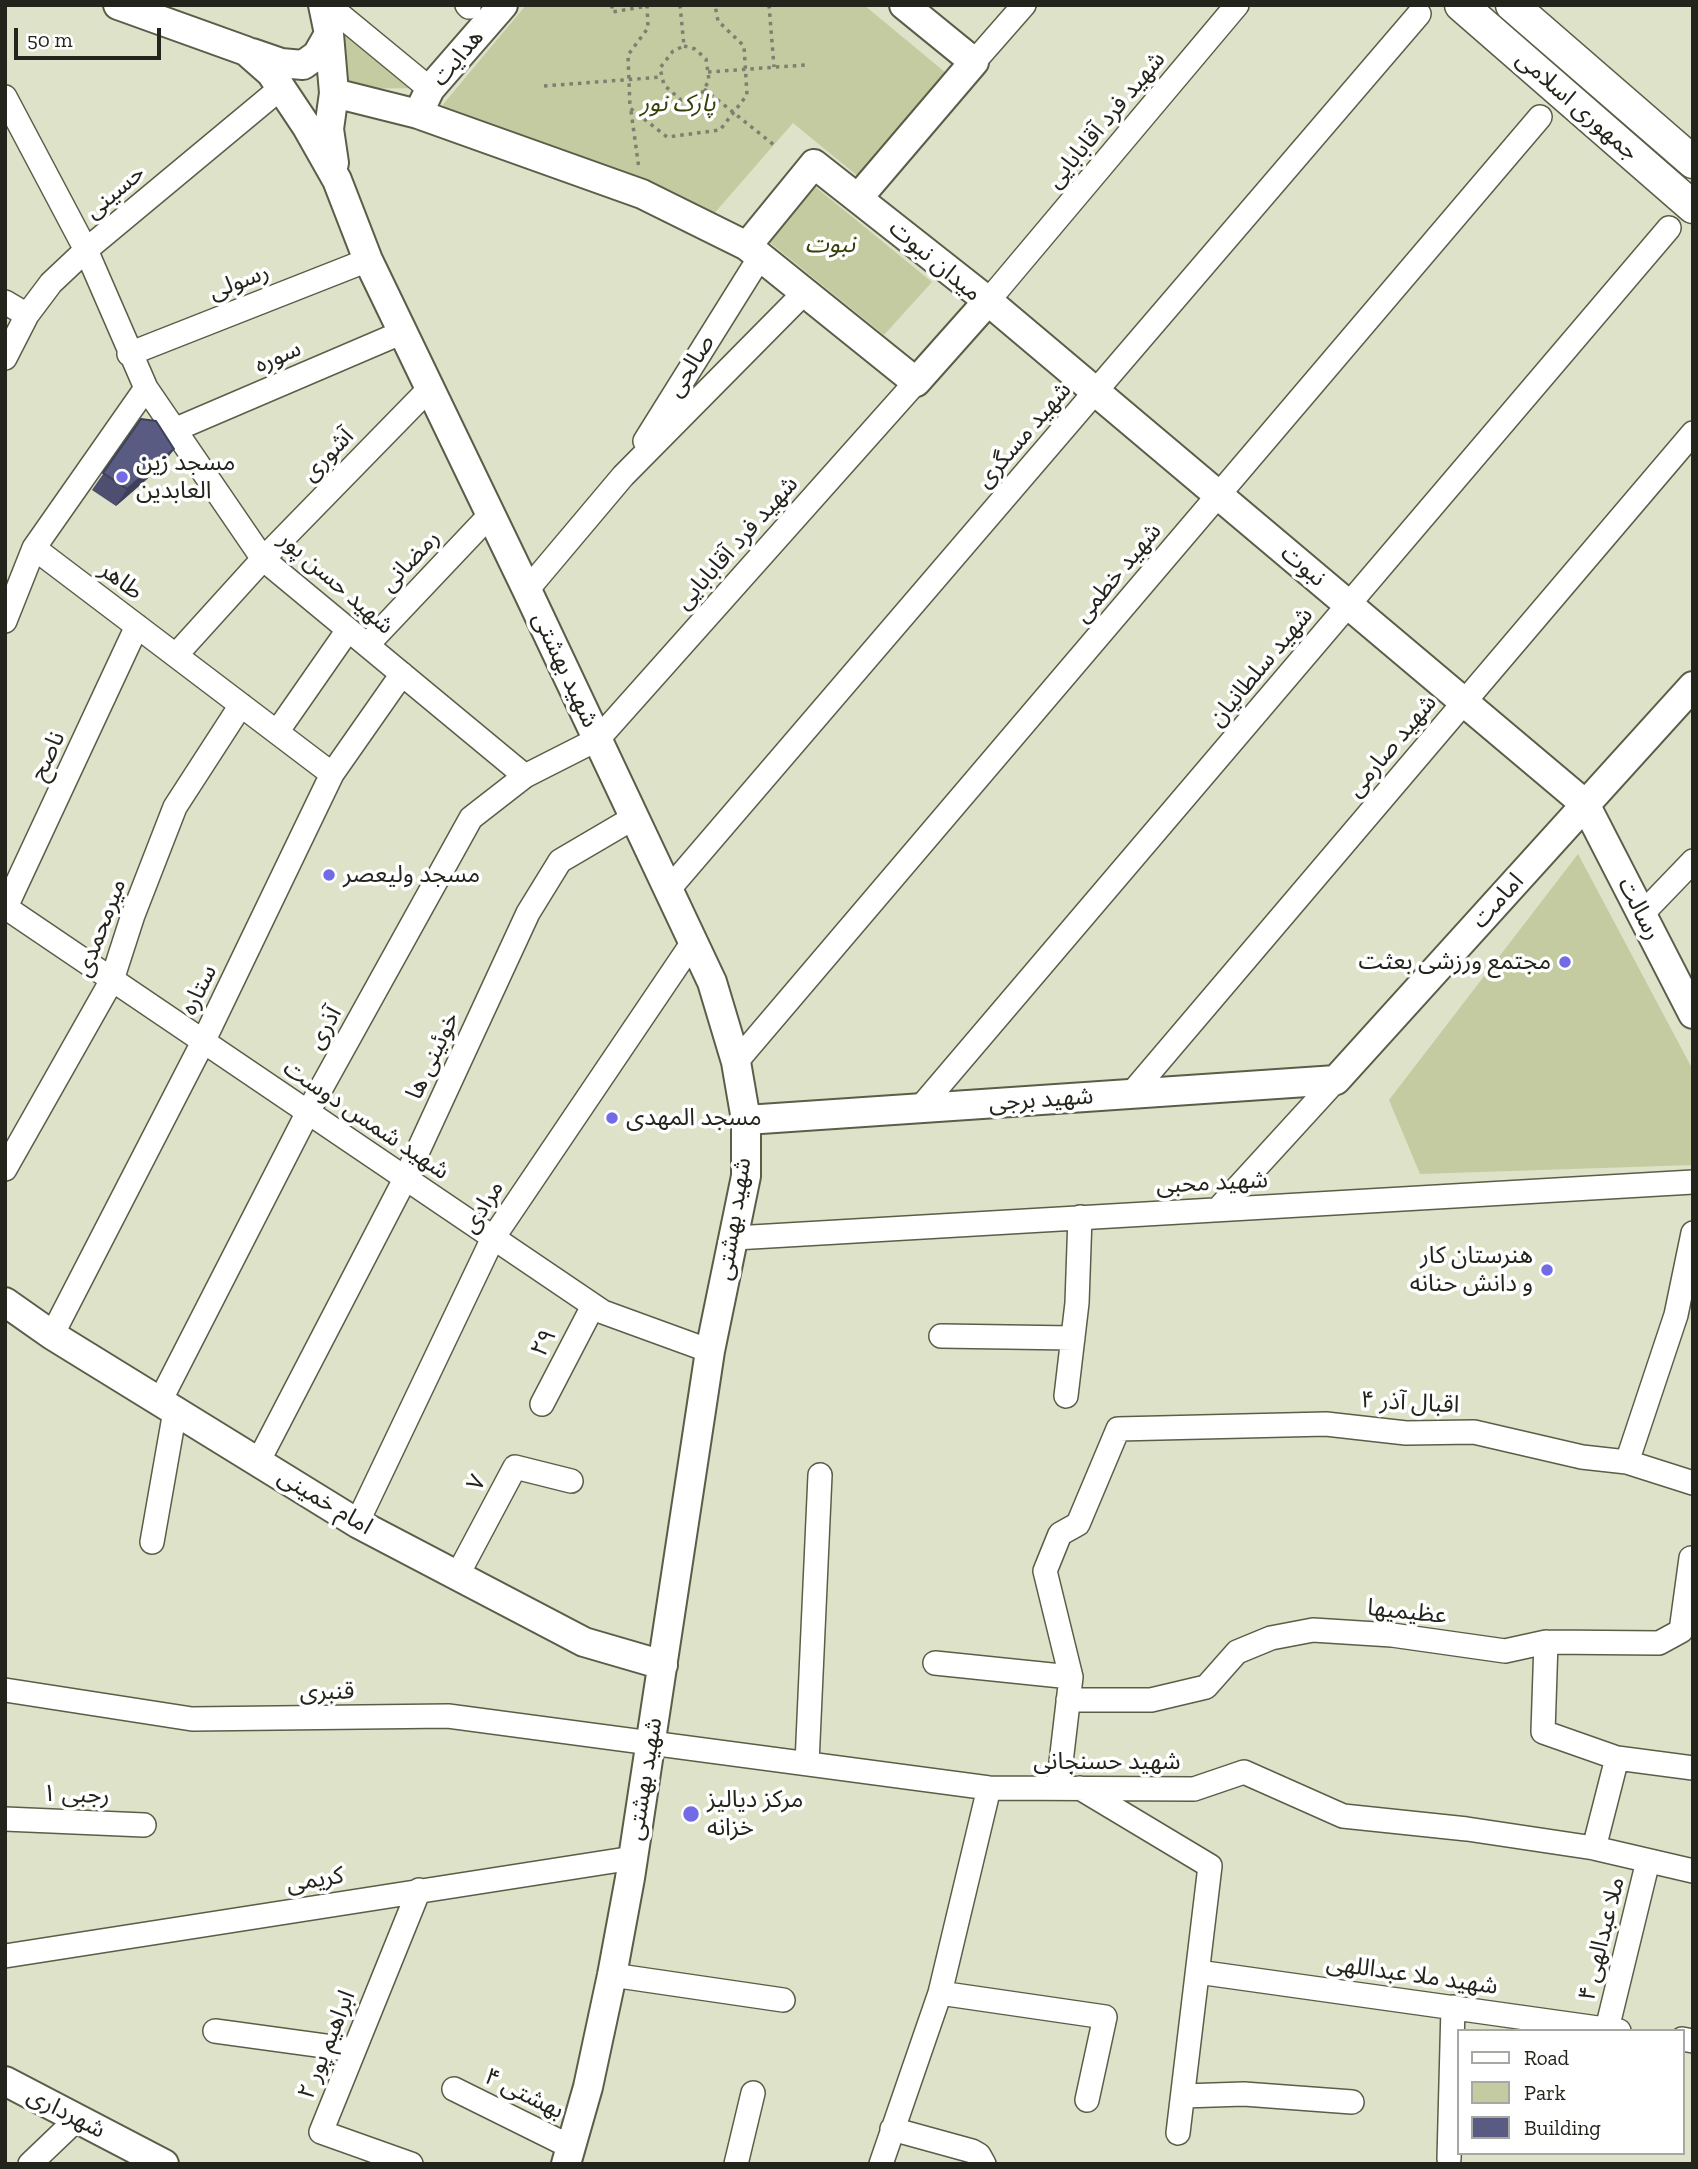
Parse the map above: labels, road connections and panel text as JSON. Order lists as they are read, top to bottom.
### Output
{
  "streets": {
    "main road": ["جمهوری اسلامی"],
    "street": [
      "هدایت",
      "شهید فرد آقابابایی",
      "حسینی",
      "میدان نبوت",
      "رسولی",
      "سوره",
      "صالحی",
      "شهید مسگری",
      "آشوری",
      "رمضانی",
      "نبوت",
      "شهید خطمی",
      "طاهر",
      "شهید حسن پور",
      "شهید سلطانیان",
      "شهید بهشتی",
      "شهید صارمی",
      "ناصح",
      "امامت",
      "رسالت",
      "میرمحمدی",
      "ستاره",
      "آذری",
      "خوئینی ها",
      "شهید برجی",
      "شهید شمس دوست",
      "شهید محبی",
      "مرادی",
      "۲۹",
      "اقبال آذر ۴",
      "۷",
      "امام خمینی",
      "عظیمیها",
      "قنبری",
      "شهید حسنجانی",
      "رجبی ۱",
      "کریمی",
      "ملا عبدالهی ۴",
      "شهید ملا عبداللهی",
      "ابراهیم پور ۲",
      "بهشتی ۴",
      "شهرداری"
    ]
  },
  "crossings": [
    ["شهید فرد آقابابایی", "میدان نبوت"],
    ["شهید فرد آقابابایی", "نبوت"],
    ["شهید فرد آقابابایی", "شهید بهشتی"],
    ["حسینی", "شهید حسن پور"],
    ["حسینی", "شهید بهشتی"],
    ["میدان نبوت", "صالحی"],
    ["میدان نبوت", "نبوت"],
    ["رسولی", "شهید حسن پور"],
    ["رسولی", "شهید بهشتی"],
    ["سوره", "شهید حسن پور"],
    ["سوره", "شهید بهشتی"],
    ["صالحی", "شهید بهشتی"],
    ["شهید مسگری", "نبوت"],
    ["شهید مسگری", "شهید بهشتی"],
    ["آشوری", "طاهر"],
    ["آشوری", "شهید حسن پور"],
    ["آشوری", "شهید بهشتی"],
    ["رمضانی", "شهید حسن پور"],
    ["رمضانی", "شهید بهشتی"],
    ["نبوت", "شهید خطمی"],
    ["نبوت", "شهید سلطانیان"],
    ["نبوت", "شهید صارمی"],
    ["نبوت", "امامت"],
    ["نبوت", "رسالت"],
    ["شهید خطمی", "شهید بهشتی"],
    ["طاهر", "ناصح"],
    ["طاهر", "میرمحمدی"],
    ["طاهر", "ستاره"],
    ["شهید حسن پور", "ستاره"],
    ["شهید حسن پور", "آذری"],
    ["شهید سلطانیان", "شهید برجی"],
    ["شهید بهشتی", "خوئینی ها"],
    ["شهید بهشتی", "شهید برجی"],
    ["شهید بهشتی", "شهید شمس دوست"],
    ["شهید بهشتی", "شهید محبی"],
    ["شهید بهشتی", "مرادی"],
    ["شهید بهشتی", "امام خمینی"],
    ["شهید بهشتی", "قنبری"],
    ["شهید بهشتی", "شهید حسنجانی"],
    ["شهید بهشتی", "کریمی"],
    ["شهید بهشتی", "بهشتی ۴"],
    ["شهید صارمی", "شهید برجی"],
    ["ناصح", "شهید شمس دوست"],
    ["امامت", "رسالت"],
    ["امامت", "شهید برجی"],
    ["امامت", "شهید محبی"],
    ["میرمحمدی", "شهید شمس دوست"],
    ["ستاره", "شهید شمس دوست"],
    ["ستاره", "امام خمینی"],
    ["آذری", "شهید شمس دوست"],
    ["آذری", "امام خمینی"],
    ["خوئینی ها", "شهید شمس دوست"],
    ["خوئینی ها", "امام خمینی"],
    ["شهید شمس دوست", "مرادی"],
    ["شهید شمس دوست", "۲۹"],
    ["مرادی", "امام خمینی"],
    ["۷", "امام خمینی"],
    ["قنبری", "شهید حسنجانی"],
    ["شهید حسنجانی", "ملا عبدالهی ۴"],
    ["کریمی", "ابراهیم پور ۲"]
  ],
  "parks": ["پارک نور", "نبوت"],
  "places": [
    "مسجد زین العابدین",
    "مسجد ولیعصر",
    "مجتمع ورزشی بعثت",
    "مسجد المهدی",
    "هنرستان کار و دانش حنانه",
    "مرکز دیالیز خزانه"
  ],
  "legend": ["Road", "Park", "Building"],
  "scale_bar": "50 m"
}
